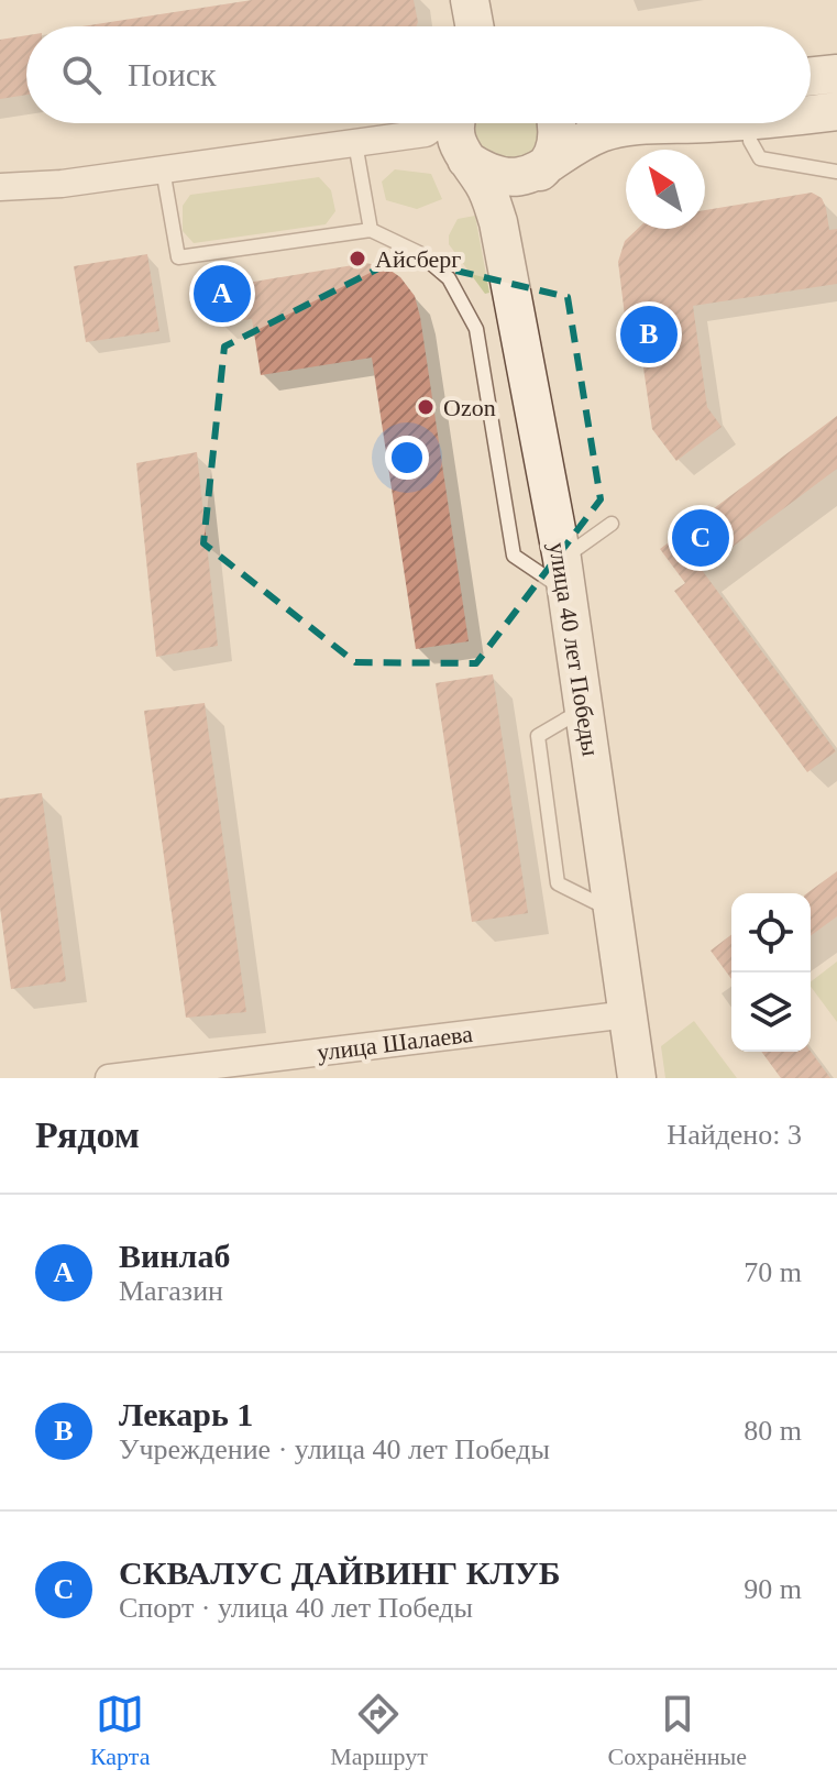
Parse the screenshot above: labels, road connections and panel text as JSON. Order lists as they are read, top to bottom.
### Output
{
  "streets": {
    "main road": ["улица 40 лет Победы"],
    "street": ["улица Шалаева"]
  },
  "crossings": [
    ["улица 40 лет Победы", "улица Шалаева"]
  ],
  "places": ["Айсберг", "Ozon"],
  "north": "top left",
  "page": {
    "search": "Поиск",
    "pins": ["A", "B", "C"],
    "heading": ["Рядом", "Найдено: 3"],
    "list": [
      {
        "mark": "A",
        "name": "Винлаб",
        "note": "Магазин",
        "value": "70 m"
      },
      {
        "mark": "B",
        "name": "Лекарь 1",
        "note": "Учреждение · улица 40 лет Победы",
        "value": "80 m"
      },
      {
        "mark": "C",
        "name": "СКВАЛУС ДАЙВИНГ КЛУБ",
        "note": "Спорт · улица 40 лет Победы",
        "value": "90 m"
      }
    ],
    "nav": ["Карта", "Маршрут", "Сохранённые"]
  }
}
